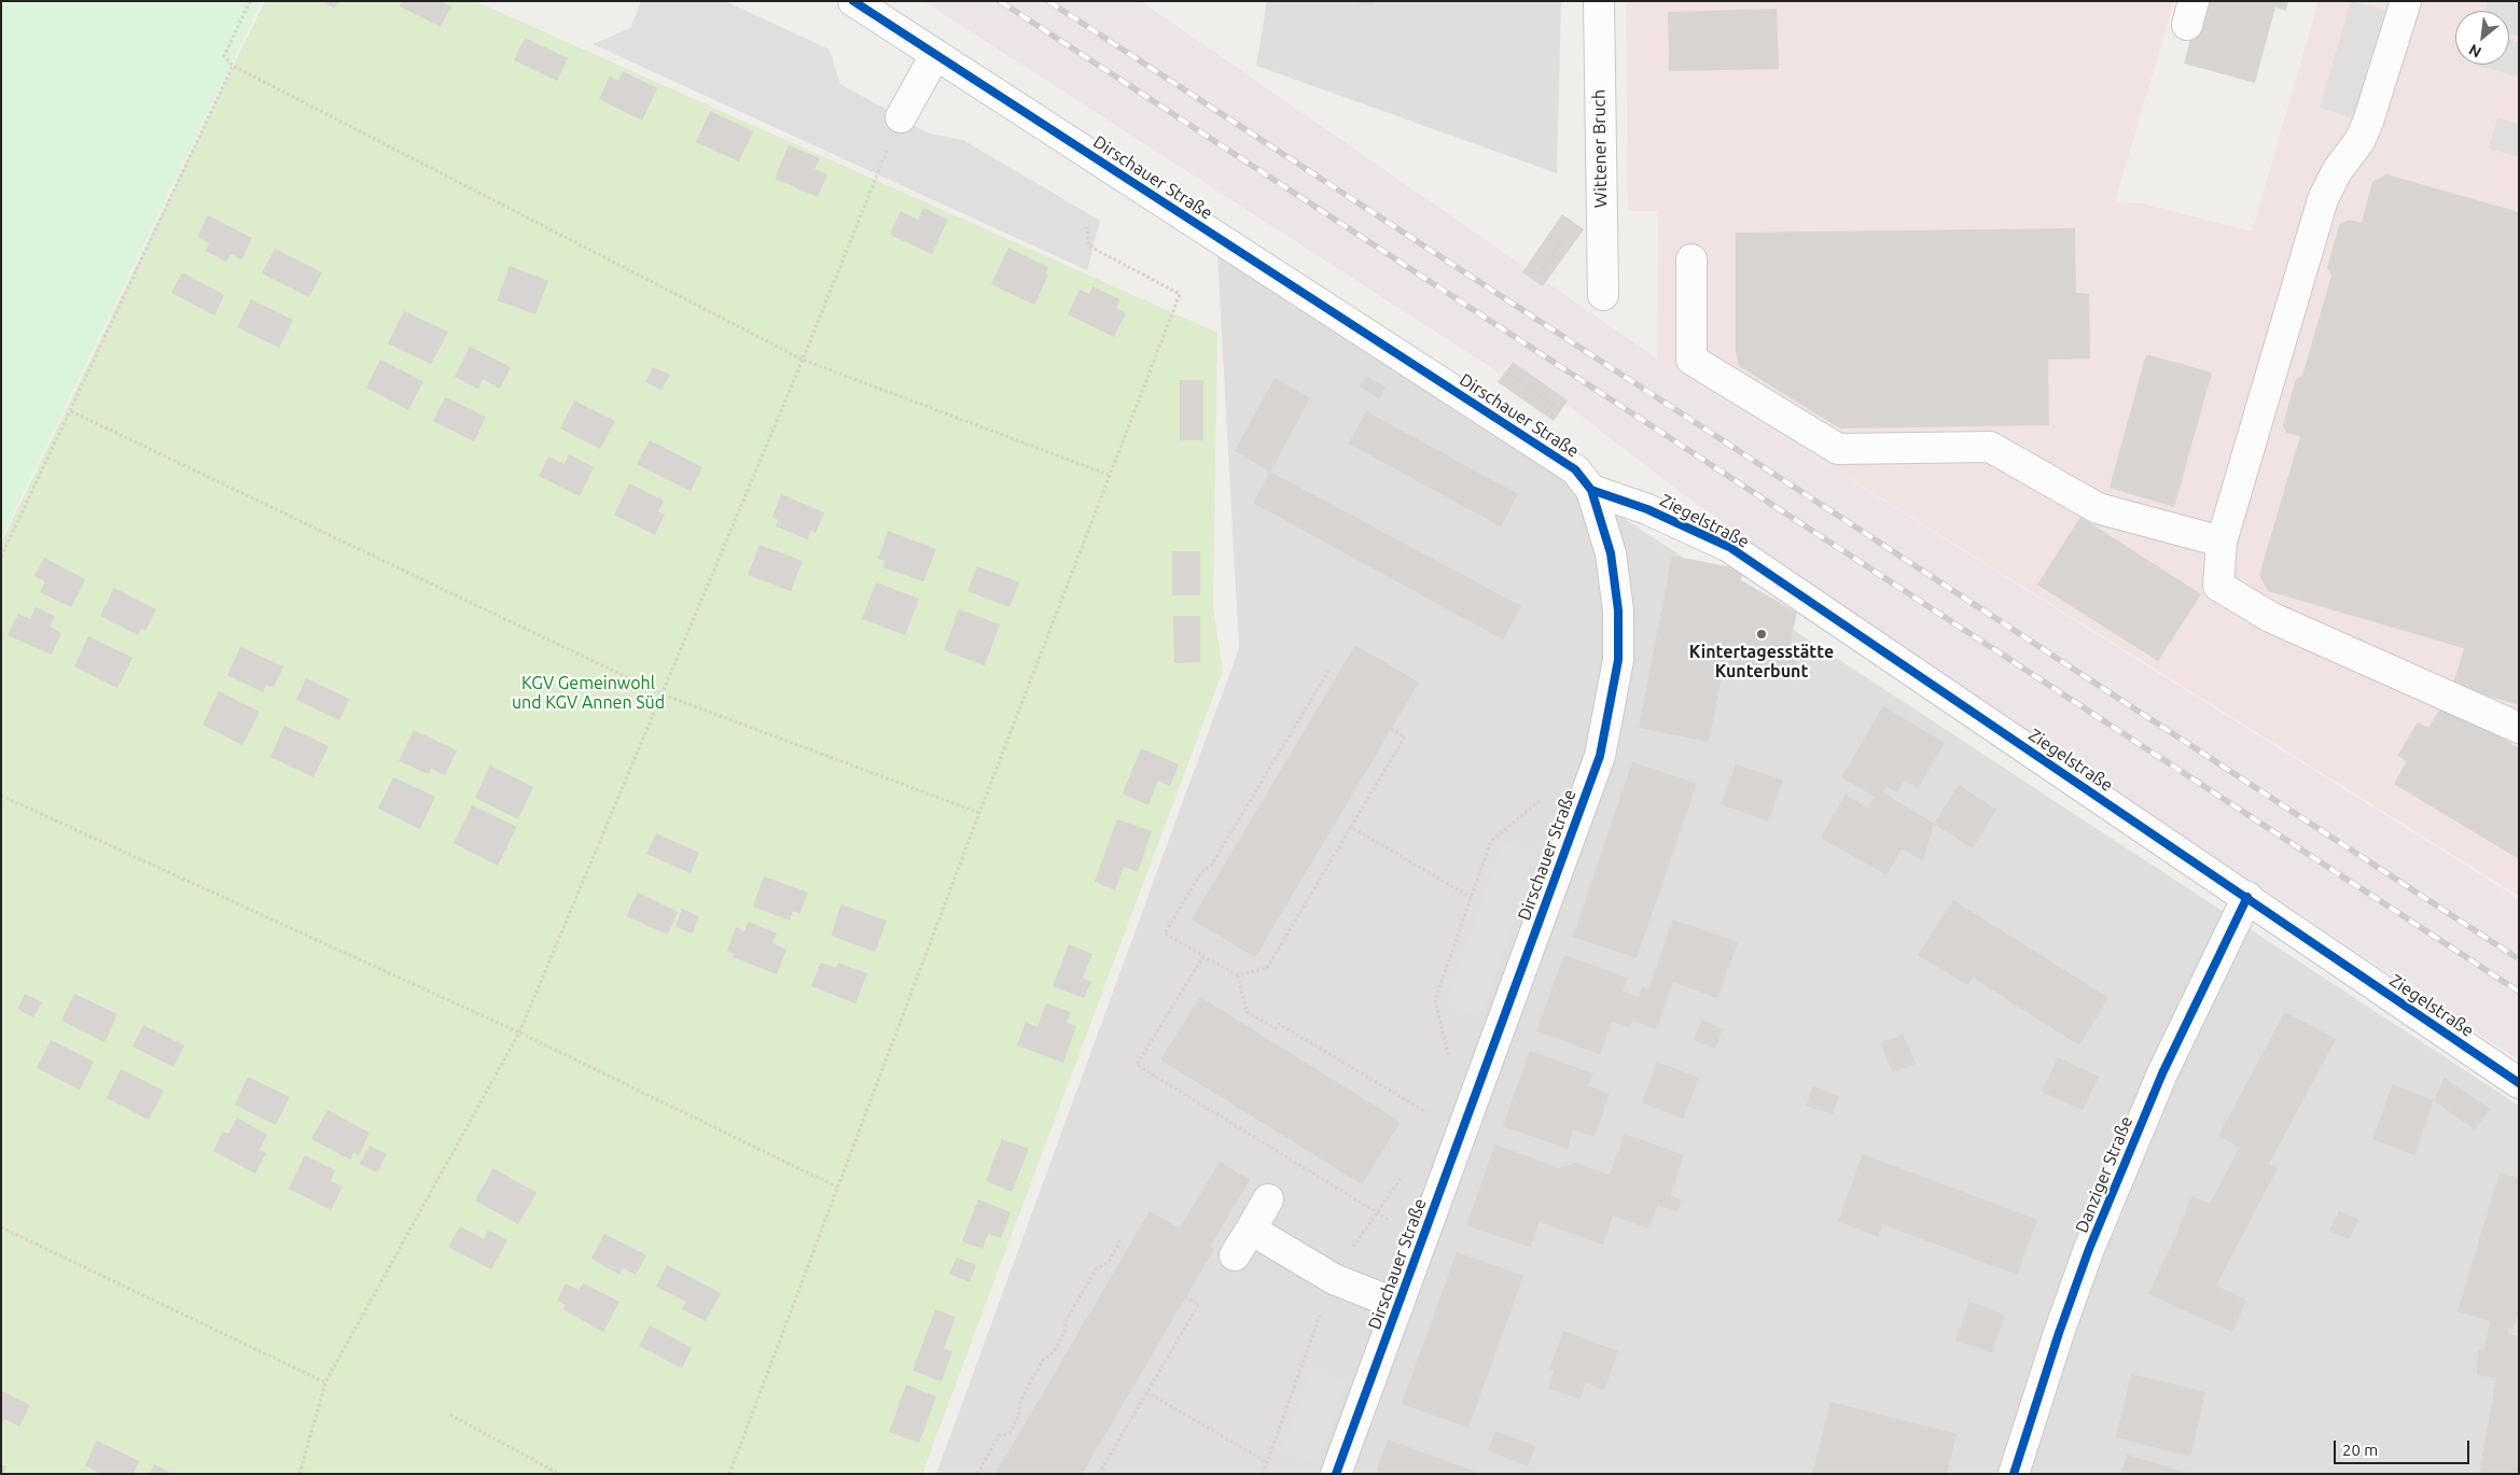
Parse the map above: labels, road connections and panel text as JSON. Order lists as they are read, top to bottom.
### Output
{
  "streets": {
    "street": [
      "Wittener Bruch",
      "Dirschauer Straße",
      "Ziegelstraße",
      "Danziger Straße"
    ]
  },
  "crossings": [
    ["Dirschauer Straße", "Ziegelstraße"],
    ["Ziegelstraße", "Danziger Straße"]
  ],
  "parks": ["KGV Gemeinwohl und KGV Annen Süd"],
  "places": ["Kintertagesstätte Kunterbunt"],
  "scale_bar": "20 m",
  "north": "bottom left"
}
